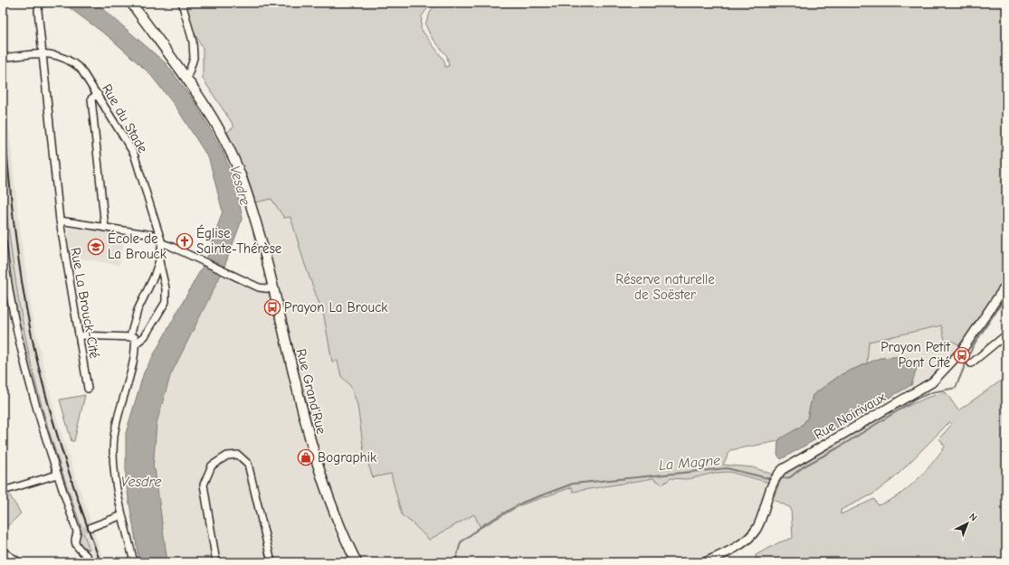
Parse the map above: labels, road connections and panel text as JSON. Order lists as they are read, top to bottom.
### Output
{
  "streets": {
    "main road": ["Rue Grand'Rue", "Rue Noirivaux"],
    "street": ["Rue du Stade", "Rue La Brouck-Cité"]
  },
  "crossings": [
    ["Rue du Stade", "Rue La Brouck-Cité"]
  ],
  "water": ["Vesdre", "La Magne"],
  "parks": ["Réserve naturelle de Soëster"],
  "places": {
    "church": ["Église Sainte-Thérèse"],
    "school or university": ["École de La Brouck"],
    "bus stop": ["Prayon La Brouck", "Prayon Petit Pont Cité"],
    "shop": ["Bographik"]
  },
  "north": "top right"
}
